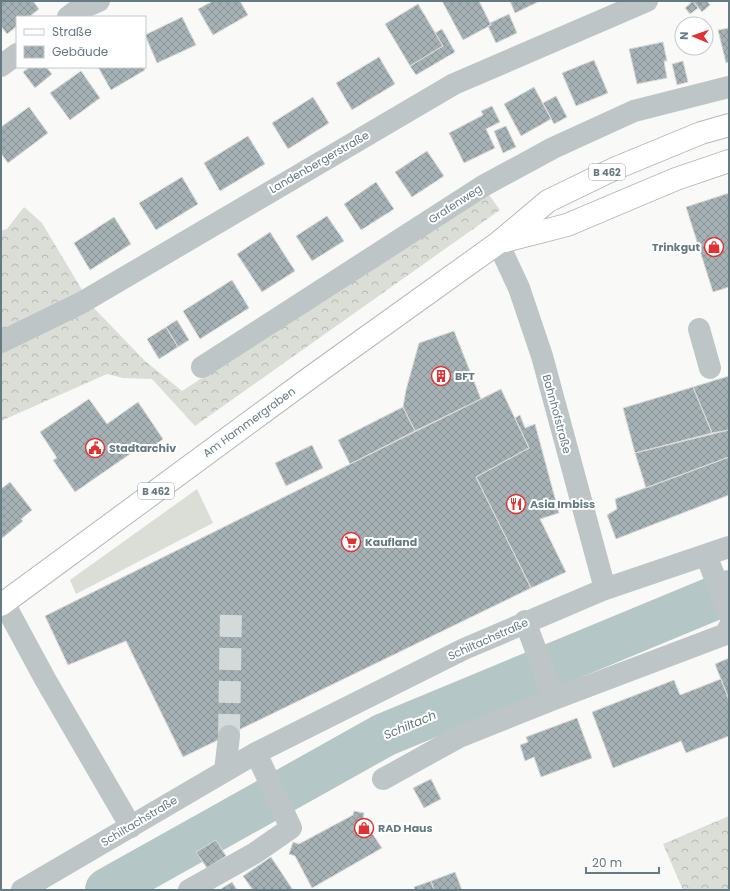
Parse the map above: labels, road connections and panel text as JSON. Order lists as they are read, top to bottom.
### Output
{
  "streets": {
    "main road": ["B 462", "Am Hammergraben"],
    "street": [
      "Landenbergerstraße",
      "Grafenweg",
      "Bahnhofstraße",
      "Schiltachstraße"
    ]
  },
  "crossings": [
    ["B 462", "Bahnhofstraße"],
    ["B 462", "Am Hammergraben"],
    ["Bahnhofstraße", "Am Hammergraben"],
    ["Bahnhofstraße", "Schiltachstraße"]
  ],
  "water": ["Schiltach"],
  "places": {
    "shop": ["Trinkgut", "RAD Haus"],
    "building": ["BFT"],
    "public building": ["Stadtarchiv"],
    "restaurant": ["Asia Imbiss"],
    "supermarket": ["Kaufland"]
  },
  "legend": ["Straße", "Gebäude"],
  "scale_bar": "20 m",
  "north": "left"
}
